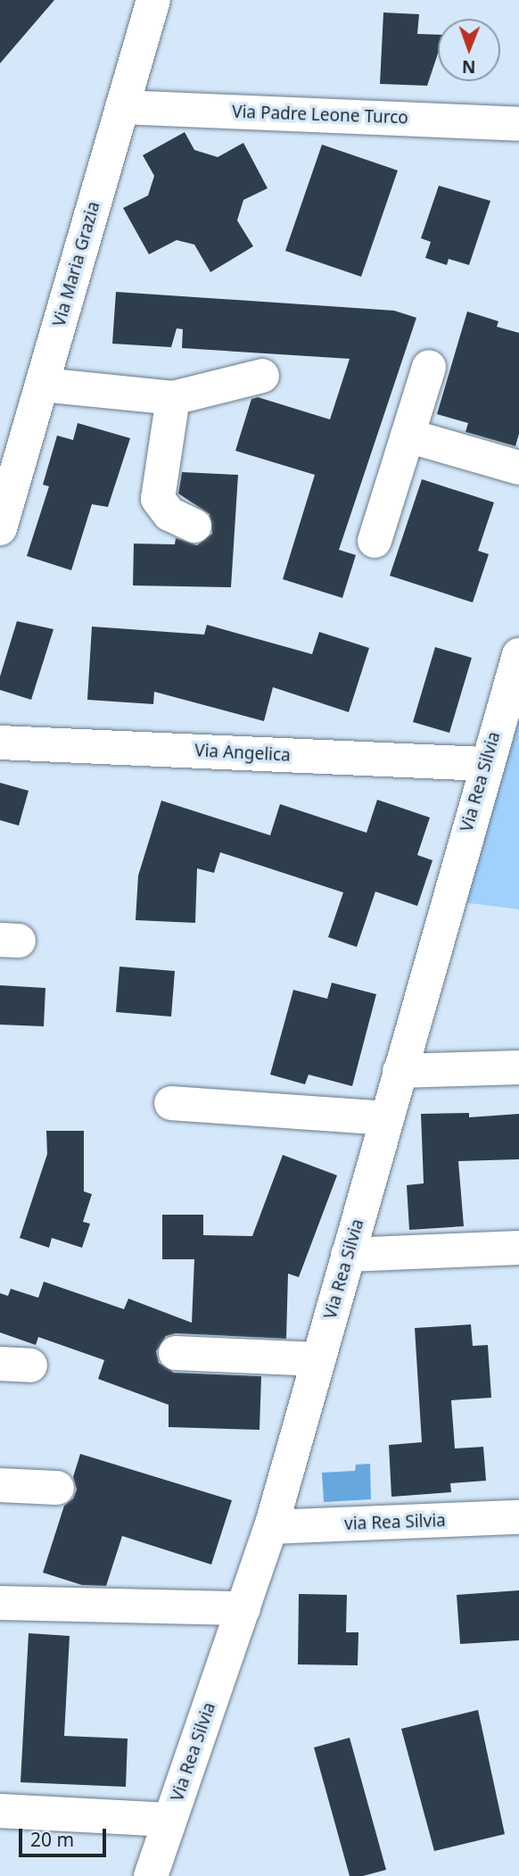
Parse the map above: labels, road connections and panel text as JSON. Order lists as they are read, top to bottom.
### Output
{
  "streets": {
    "street": [
      "Via Padre Leone Turco",
      "Via Maria Grazia",
      "Via Angelica",
      "Via Rea Silvia",
      "via Rea Silvia"
    ]
  },
  "crossings": [
    ["Via Padre Leone Turco", "Via Maria Grazia"],
    ["Via Angelica", "Via Rea Silvia"],
    ["Via Rea Silvia", "via Rea Silvia"]
  ],
  "scale_bar": "20 m",
  "north": "bottom"
}
